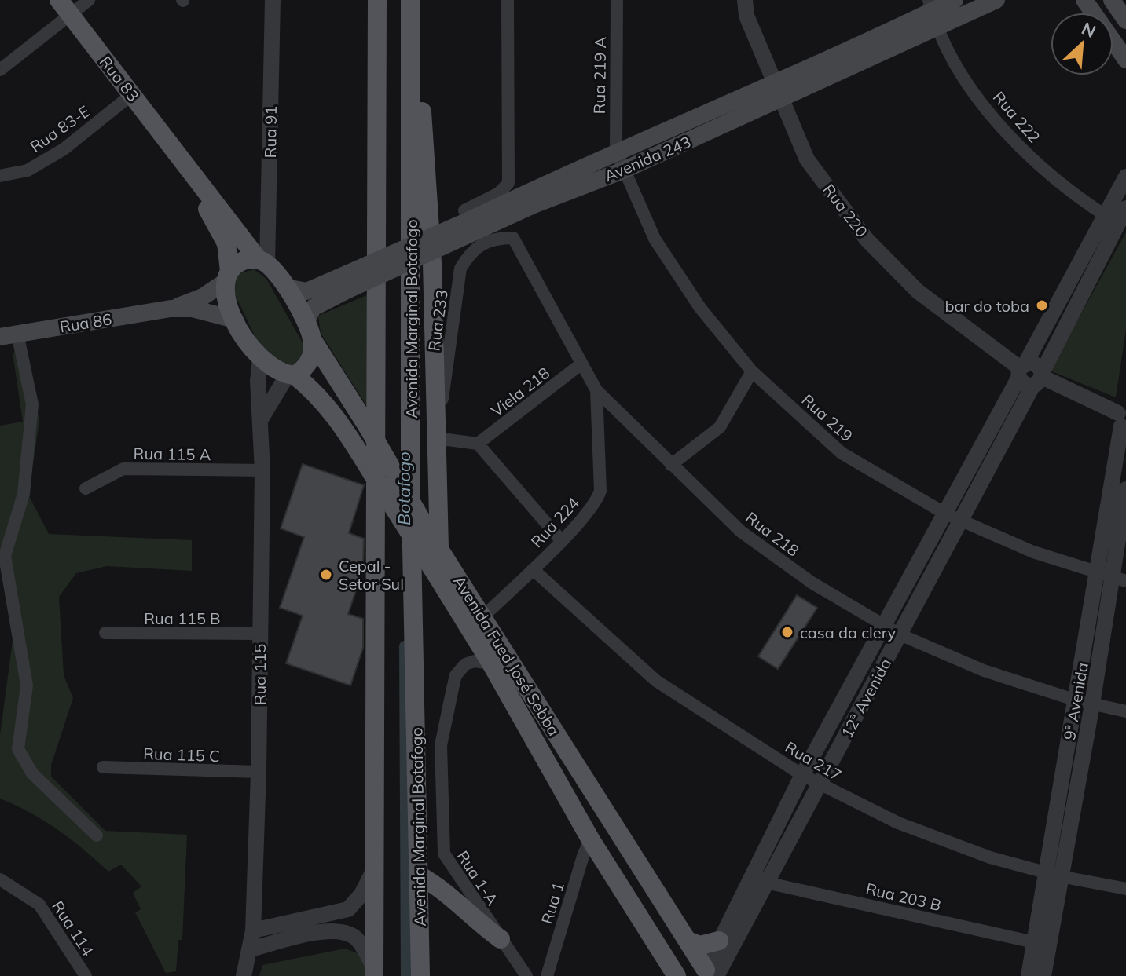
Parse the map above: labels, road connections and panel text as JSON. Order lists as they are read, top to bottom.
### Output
{
  "streets": {
    "main road": [
      "Rua 83",
      "Avenida 243",
      "Avenida Marginal Botafogo",
      "Rua 86",
      "Avenida Fued José Sebba"
    ],
    "street": [
      "Rua 219 A",
      "Rua 222",
      "Rua 83-E",
      "Rua 91",
      "Rua 220",
      "Rua 233",
      "Viela 218",
      "Rua 219",
      "Rua 115 A",
      "Rua 224",
      "Rua 218",
      "Rua 115 B",
      "Rua 115",
      "12ª Avenida",
      "9ª Avenida",
      "Rua 115 C",
      "Rua 217",
      "Rua 1-A",
      "Rua 203 B",
      "Rua 1",
      "Rua 114"
    ]
  },
  "crossings": [
    ["Rua 219 A", "Avenida 243"],
    ["Rua 219 A", "Rua 219"],
    ["Rua 83", "Rua 83-E"],
    ["Rua 83", "Rua 91"],
    ["Rua 83", "Avenida 243"],
    ["Rua 83", "Rua 86"],
    ["Rua 83", "Avenida Fued José Sebba"],
    ["Rua 83", "Rua 115"],
    ["Rua 222", "Avenida 243"],
    ["Rua 222", "12ª Avenida"],
    ["Avenida 243", "Rua 220"],
    ["Avenida 243", "Rua 219"],
    ["Avenida 243", "Avenida Fued José Sebba"],
    ["Rua 220", "12ª Avenida"],
    ["Rua 220", "9ª Avenida"],
    ["Rua 233", "Rua 218"],
    ["Viela 218", "Rua 218"],
    ["Rua 219", "12ª Avenida"],
    ["Rua 219", "9ª Avenida"],
    ["Rua 115 A", "Rua 115"],
    ["Rua 224", "Rua 218"],
    ["Rua 224", "Avenida Fued José Sebba"],
    ["Rua 224", "Rua 217"],
    ["Rua 218", "12ª Avenida"],
    ["Rua 218", "9ª Avenida"],
    ["Rua 115 B", "Rua 115"],
    ["Avenida Fued José Sebba", "Rua 115"],
    ["Avenida Fued José Sebba", "12ª Avenida"],
    ["Avenida Fued José Sebba", "Rua 1-A"],
    ["Avenida Fued José Sebba", "Rua 1"],
    ["Rua 115", "Rua 115 C"],
    ["12ª Avenida", "Rua 217"],
    ["12ª Avenida", "Rua 203 B"],
    ["9ª Avenida", "Rua 217"],
    ["9ª Avenida", "Rua 203 B"]
  ],
  "water": ["Botafogo"],
  "places": ["bar do toba", "Cepal - Setor Sul", "casa da clery"],
  "north": "top right"
}
